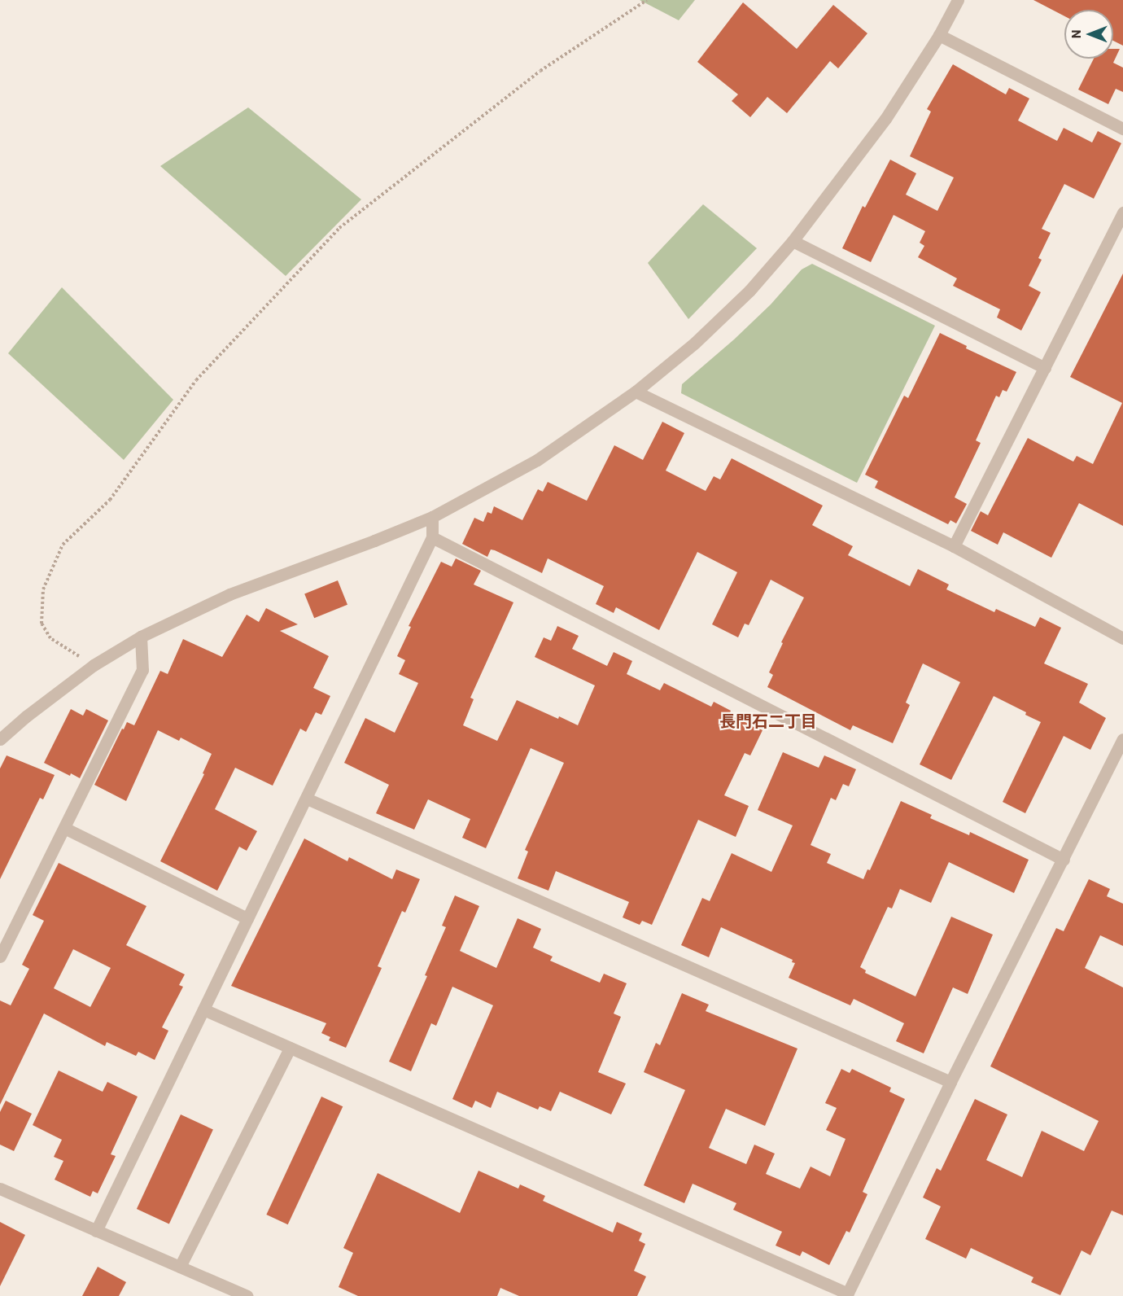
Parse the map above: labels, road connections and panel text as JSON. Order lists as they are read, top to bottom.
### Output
{
  "districts": ["長門石二丁目"],
  "north": "left"
}
